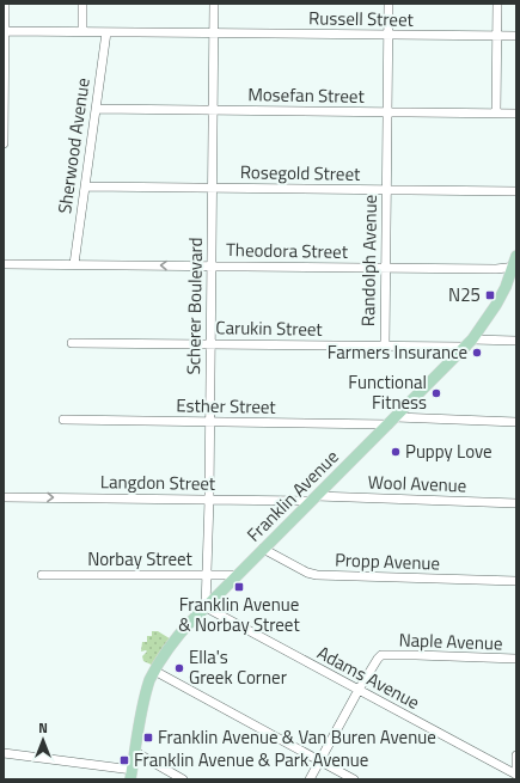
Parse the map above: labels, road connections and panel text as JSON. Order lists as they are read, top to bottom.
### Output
{
  "streets": {
    "main road": ["Franklin Avenue"],
    "street": [
      "Russell Street",
      "Mosefan Street",
      "Sherwood Avenue",
      "Rosegold Street",
      "Theodora Street",
      "Randolph Avenue",
      "Scherer Boulevard",
      "Carukin Street",
      "Esther Street",
      "Langdon Street",
      "Wool Avenue",
      "Norbay Street",
      "Propp Avenue",
      "Naple Avenue",
      "Adams Avenue"
    ]
  },
  "crossings": [
    ["Russell Street", "Sherwood Avenue"],
    ["Russell Street", "Randolph Avenue"],
    ["Russell Street", "Scherer Boulevard"],
    ["Mosefan Street", "Sherwood Avenue"],
    ["Mosefan Street", "Randolph Avenue"],
    ["Mosefan Street", "Scherer Boulevard"],
    ["Sherwood Avenue", "Rosegold Street"],
    ["Sherwood Avenue", "Theodora Street"],
    ["Rosegold Street", "Randolph Avenue"],
    ["Rosegold Street", "Scherer Boulevard"],
    ["Theodora Street", "Randolph Avenue"],
    ["Theodora Street", "Scherer Boulevard"],
    ["Theodora Street", "Franklin Avenue"],
    ["Randolph Avenue", "Carukin Street"],
    ["Scherer Boulevard", "Carukin Street"],
    ["Scherer Boulevard", "Esther Street"],
    ["Scherer Boulevard", "Langdon Street"],
    ["Scherer Boulevard", "Franklin Avenue"],
    ["Scherer Boulevard", "Norbay Street"],
    ["Scherer Boulevard", "Adams Avenue"],
    ["Carukin Street", "Franklin Avenue"],
    ["Esther Street", "Franklin Avenue"],
    ["Langdon Street", "Wool Avenue"],
    ["Langdon Street", "Franklin Avenue"],
    ["Wool Avenue", "Franklin Avenue"],
    ["Franklin Avenue", "Norbay Street"],
    ["Franklin Avenue", "Propp Avenue"],
    ["Franklin Avenue", "Adams Avenue"],
    ["Naple Avenue", "Adams Avenue"]
  ],
  "one_way": ["Langdon Street"],
  "places": {
    "transit": [
      "N25",
      "Franklin Avenue & Norbay Street",
      "Franklin Avenue & Van Buren Avenue",
      "Franklin Avenue & Park Avenue"
    ],
    "other": [
      "Farmers Insurance",
      "Functional Fitness",
      "Puppy Love",
      "Ella's Greek Corner"
    ]
  },
  "north": "top"
}
